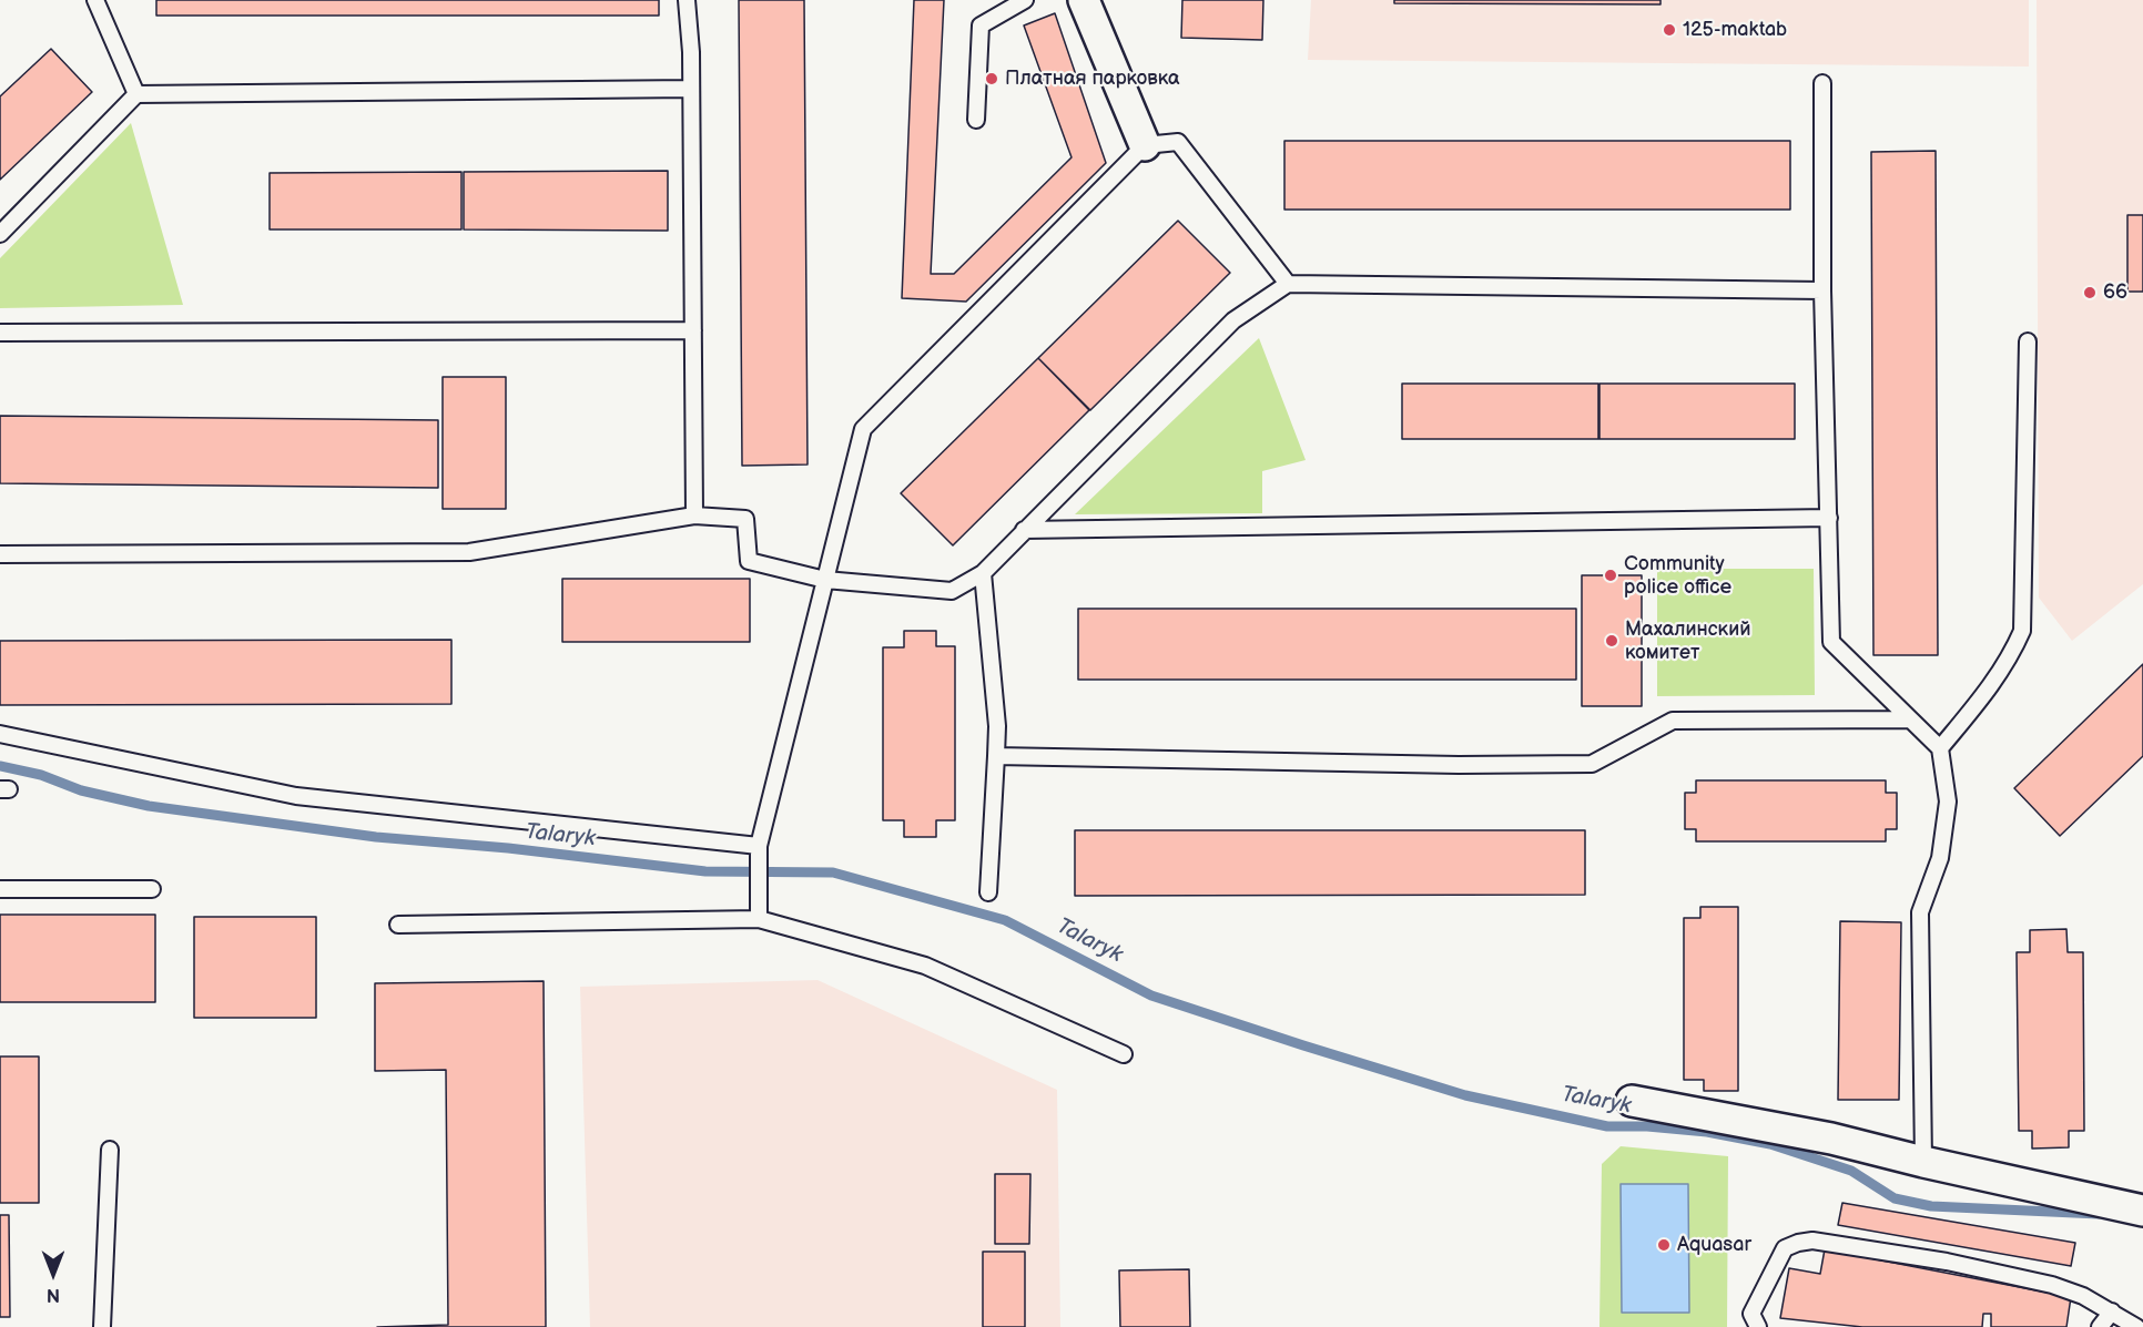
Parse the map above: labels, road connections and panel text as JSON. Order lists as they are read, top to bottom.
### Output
{
  "water": ["Talaryk"],
  "places": [
    "125-maktab",
    "Платная парковка",
    "66",
    "Community police office",
    "Махалинский комитет",
    "Aquasar"
  ],
  "north": "bottom"
}
